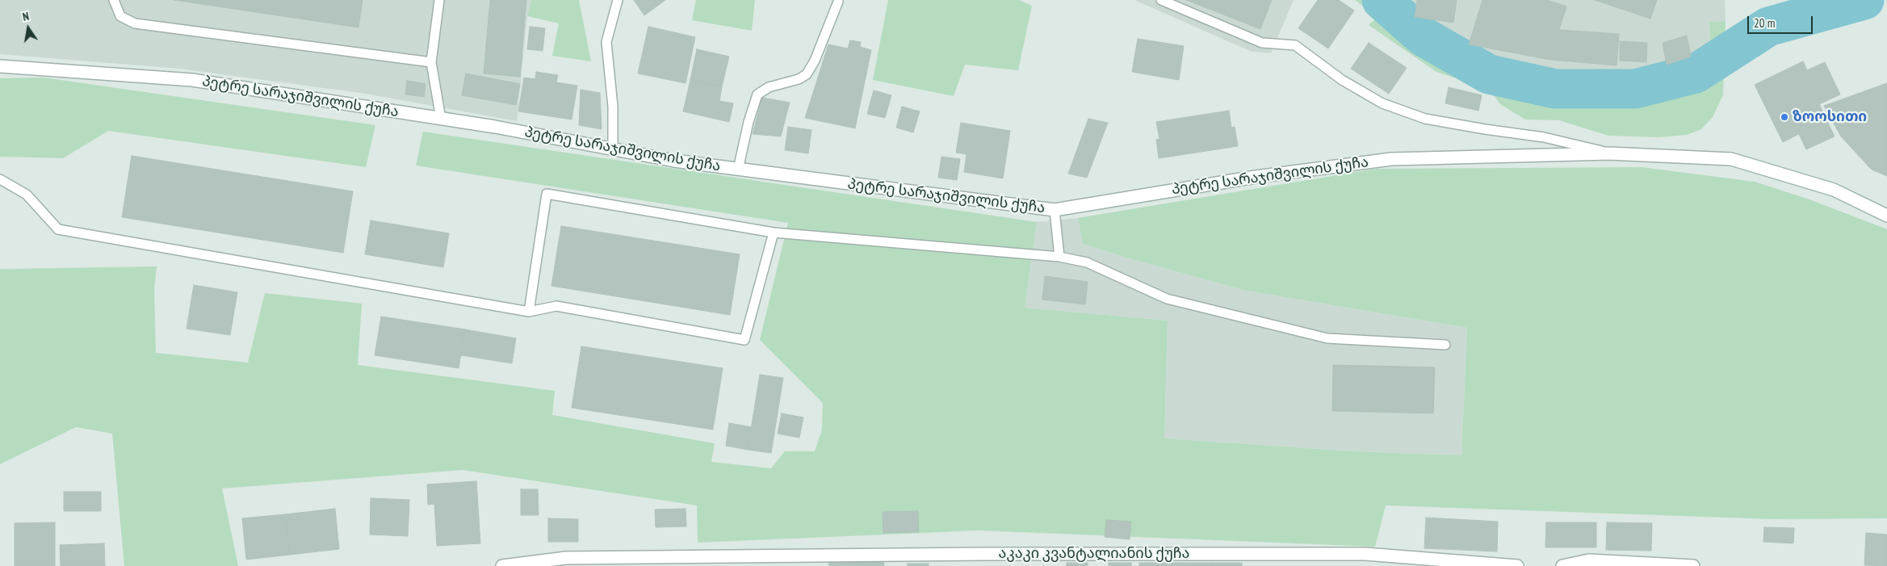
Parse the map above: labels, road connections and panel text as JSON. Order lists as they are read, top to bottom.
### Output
{
  "streets": {
    "street": ["პეტრე სარაჯიშვილის ქუჩა", "აკაკი კვანტალიანის ქუჩა"]
  },
  "places": ["ზოოსითი"],
  "scale_bar": "20 m",
  "north": "top"
}
